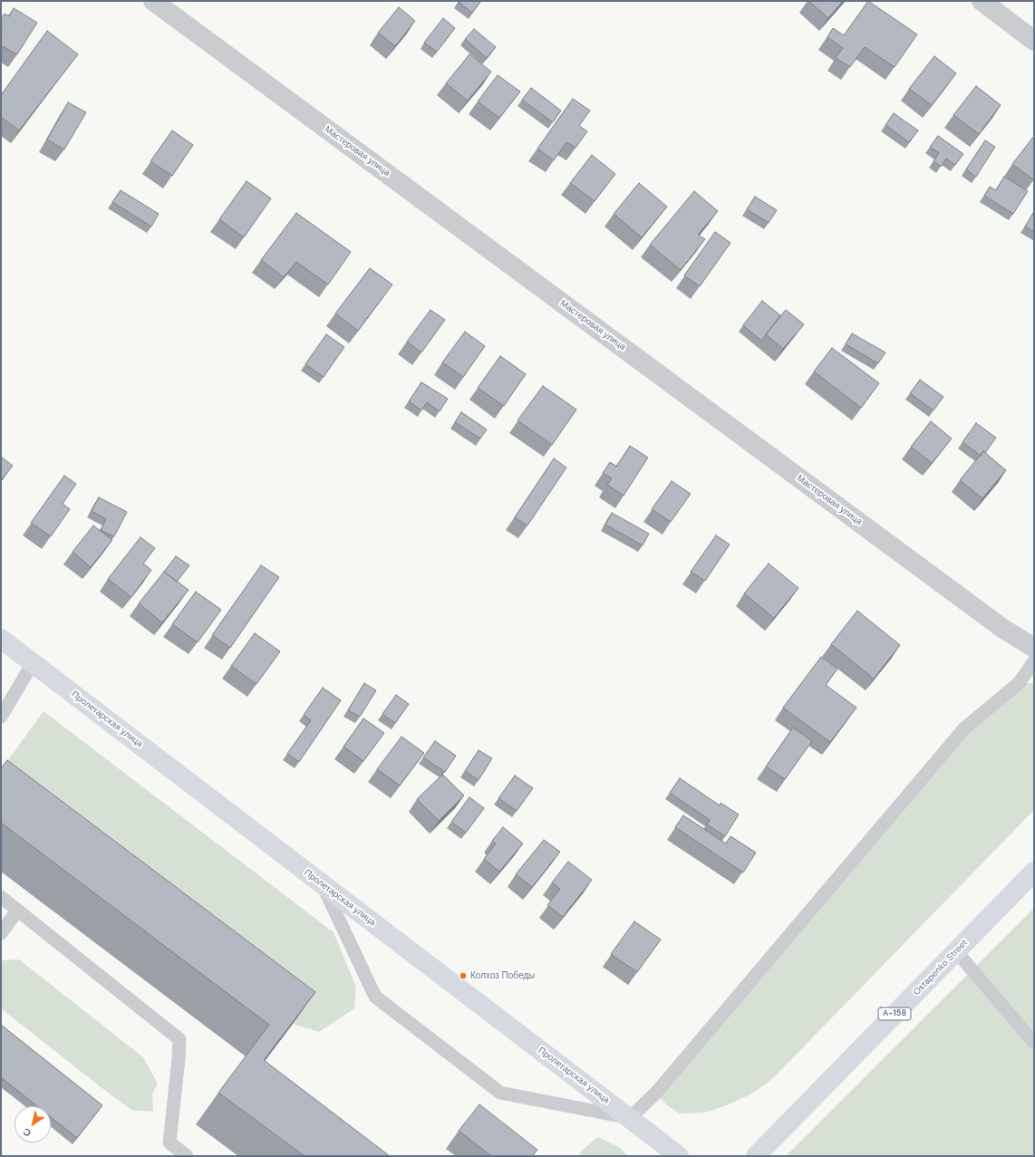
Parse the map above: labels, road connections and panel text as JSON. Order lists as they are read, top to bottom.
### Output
{
  "streets": {
    "street": [
      "Мастеровая улица",
      "Пролетарская улица",
      "Ostapenko Street",
      "А-158"
    ]
  },
  "places": ["Колхоз Победы"],
  "north": "bottom left"
}
